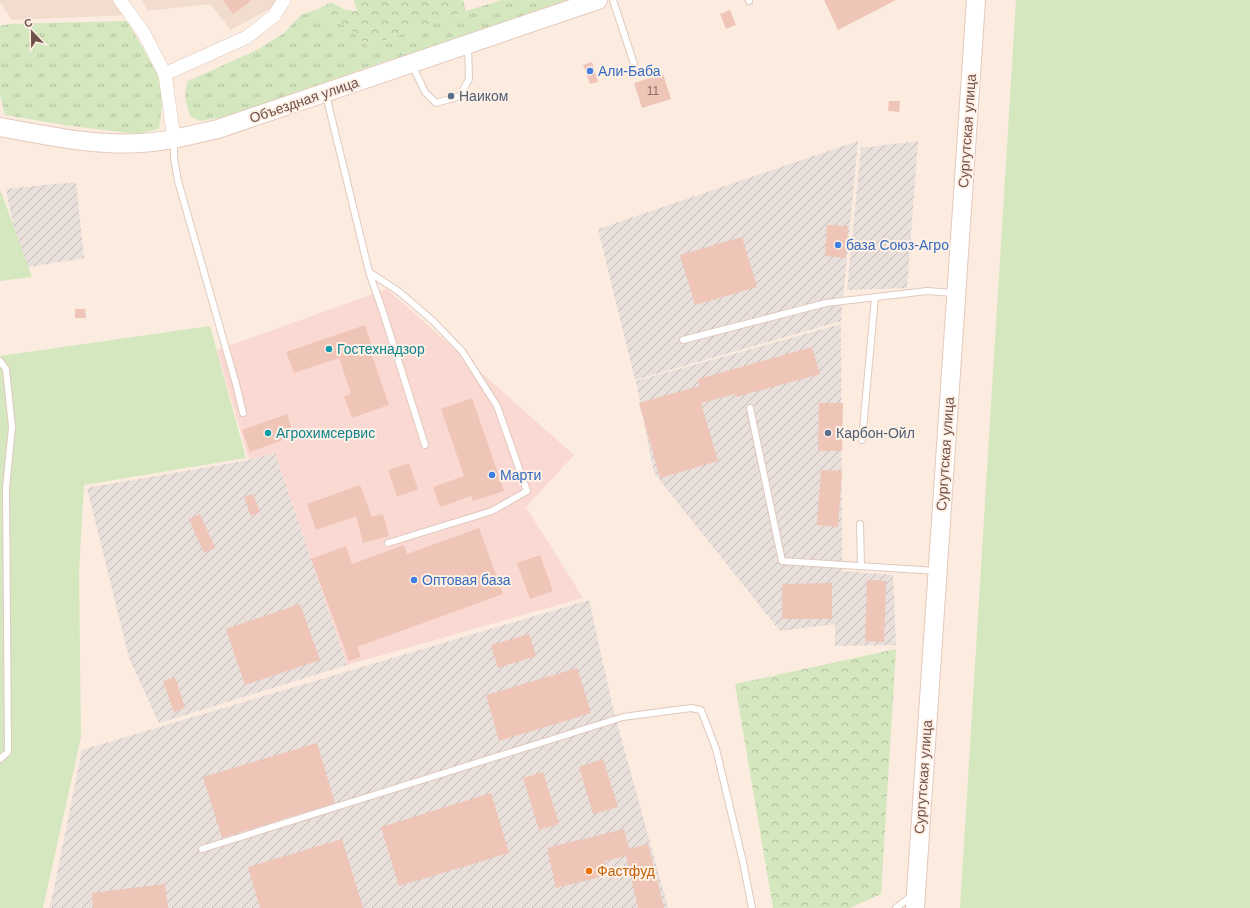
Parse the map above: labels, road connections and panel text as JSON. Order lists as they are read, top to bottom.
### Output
{
  "streets": {
    "street": ["Объездная улица", "Сургутская улица"]
  },
  "places": [
    "Али-Баба",
    "Наиком",
    "база Союз-Агро",
    "Гостехнадзор",
    "Агрохимсервис",
    "Карбон-Ойл",
    "Марти",
    "Оптовая база",
    "Фастфуд"
  ],
  "house_numbers": ["11"],
  "north": "top"
}
